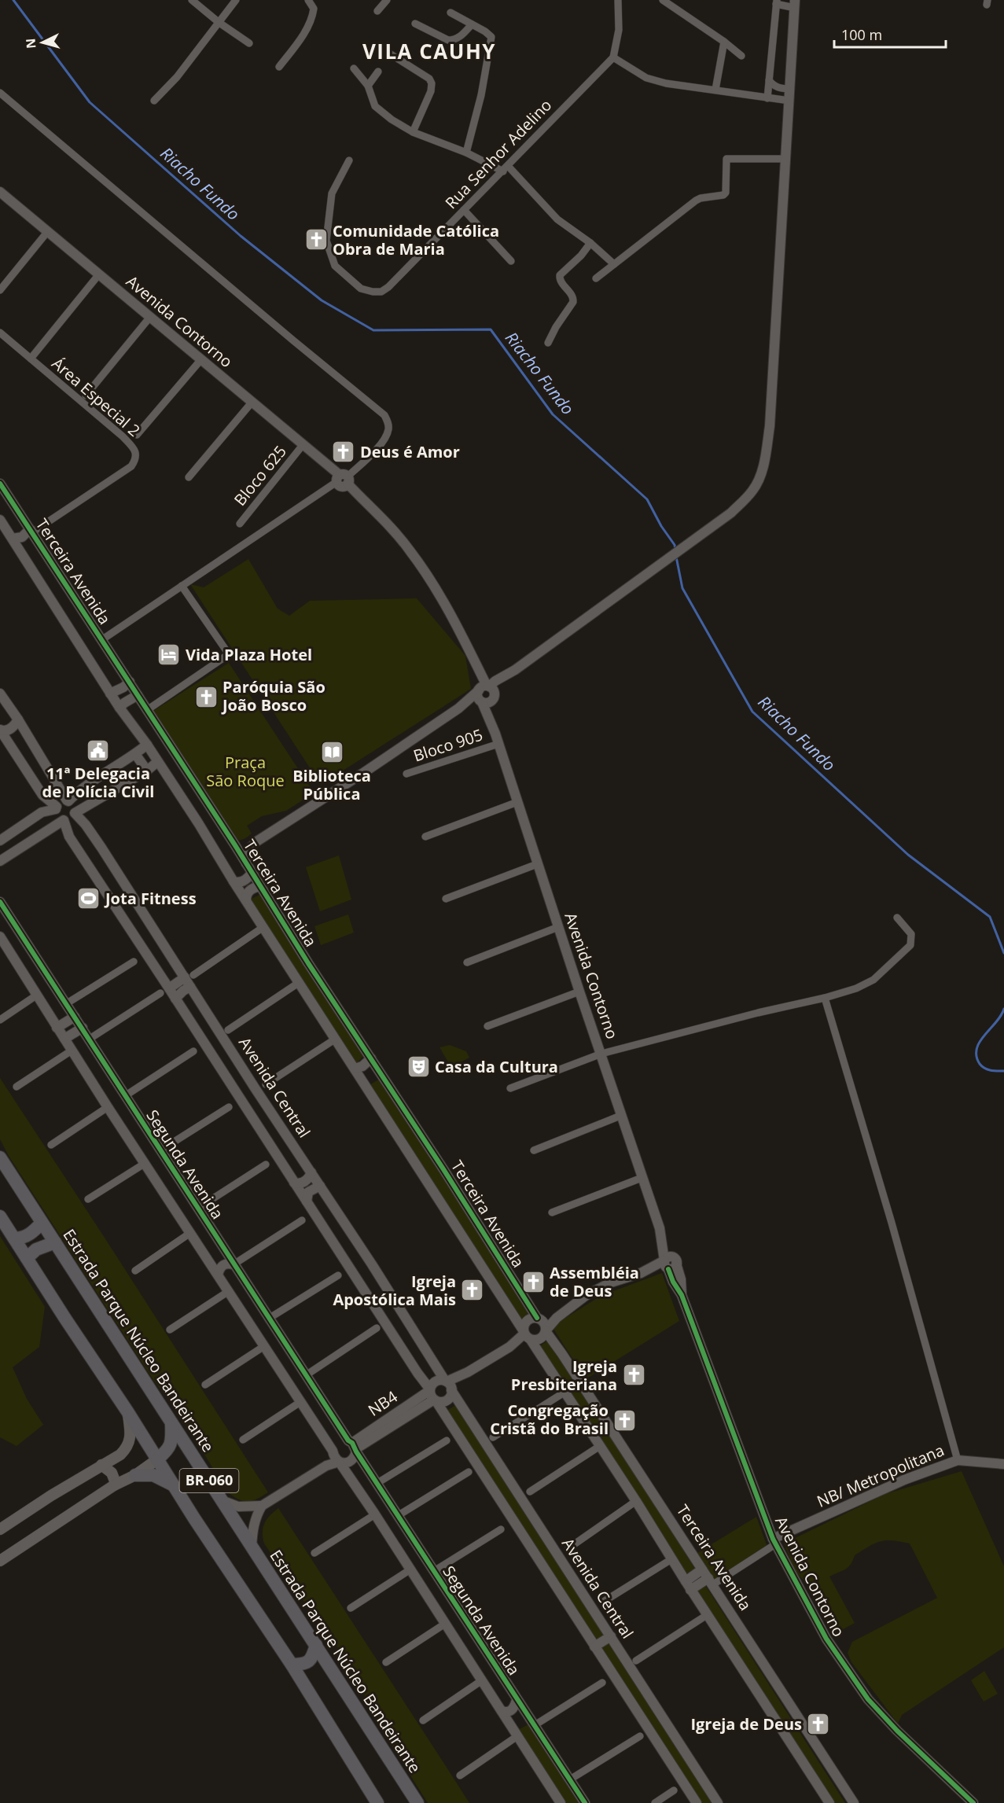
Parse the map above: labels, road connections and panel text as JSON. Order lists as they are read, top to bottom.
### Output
{
  "streets": {
    "highway": ["Estrada Parque Núcleo Bandeirante", "BR-060"],
    "street": [
      "Rua Senhor Adelino",
      "Avenida Contorno",
      "Área Especial 2",
      "Bloco 625",
      "Terceira Avenida",
      "Bloco 905",
      "Avenida Central",
      "Segunda Avenida",
      "NB4",
      "NB/ Metropolitana"
    ]
  },
  "crossings": [
    ["Avenida Contorno", "Bloco 625"],
    ["Avenida Contorno", "Bloco 905"],
    ["Avenida Contorno", "NB/ Metropolitana"],
    ["Área Especial 2", "Terceira Avenida"],
    ["Avenida Central", "NB4"],
    ["Segunda Avenida", "NB4"]
  ],
  "districts": ["VILA CAUHY"],
  "water": ["Riacho Fundo"],
  "parks": ["Praça São Roque"],
  "places": {
    "church": [
      "Comunidade Católica Obra de Maria",
      "Deus é Amor",
      "Paróquia São João Bosco",
      "Assembléia de Deus",
      "Igreja Apostólica Mais",
      "Igreja Presbiteriana",
      "Congregação Cristã do Brasil",
      "Igreja de Deus"
    ],
    "hotel": ["Vida Plaza Hotel"],
    "public building": ["11ª Delegacia de Polícia Civil"],
    "library": ["Biblioteca Pública"],
    "sports": ["Jota Fitness"],
    "theatre": ["Casa da Cultura"]
  },
  "scale_bar": "100 m",
  "north": "left"
}
